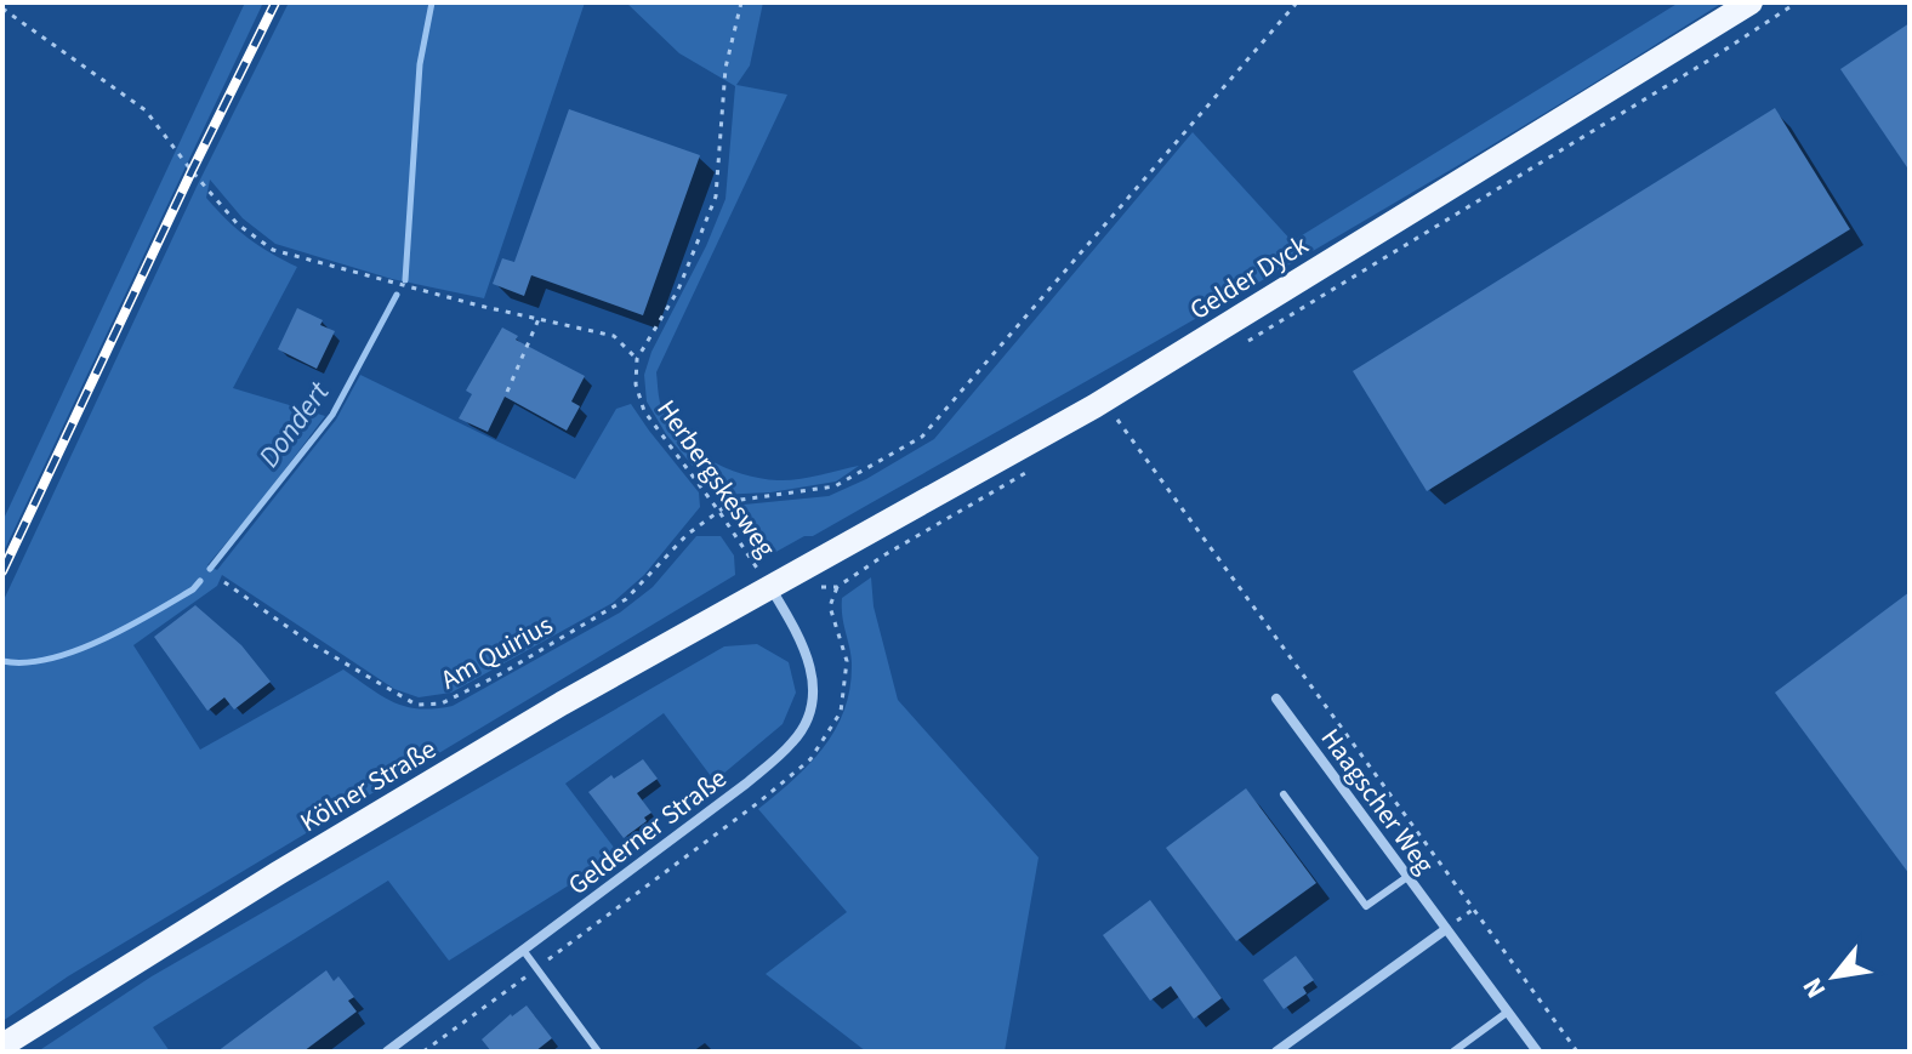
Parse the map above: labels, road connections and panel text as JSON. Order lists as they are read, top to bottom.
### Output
{
  "streets": {
    "main road": ["Gelder Dyck", "Kölner Straße"],
    "street": ["Haagscher Weg", "Gelderner Straße"],
    "path": ["Herbergskesweg", "Am Quirius"]
  },
  "crossings": [
    ["Gelder Dyck", "Herbergskesweg"],
    ["Gelder Dyck", "Kölner Straße"],
    ["Gelder Dyck", "Gelderner Straße"],
    ["Herbergskesweg", "Am Quirius"],
    ["Herbergskesweg", "Kölner Straße"],
    ["Herbergskesweg", "Gelderner Straße"],
    ["Kölner Straße", "Gelderner Straße"]
  ],
  "water": ["Dondert"],
  "north": "bottom left"
}
